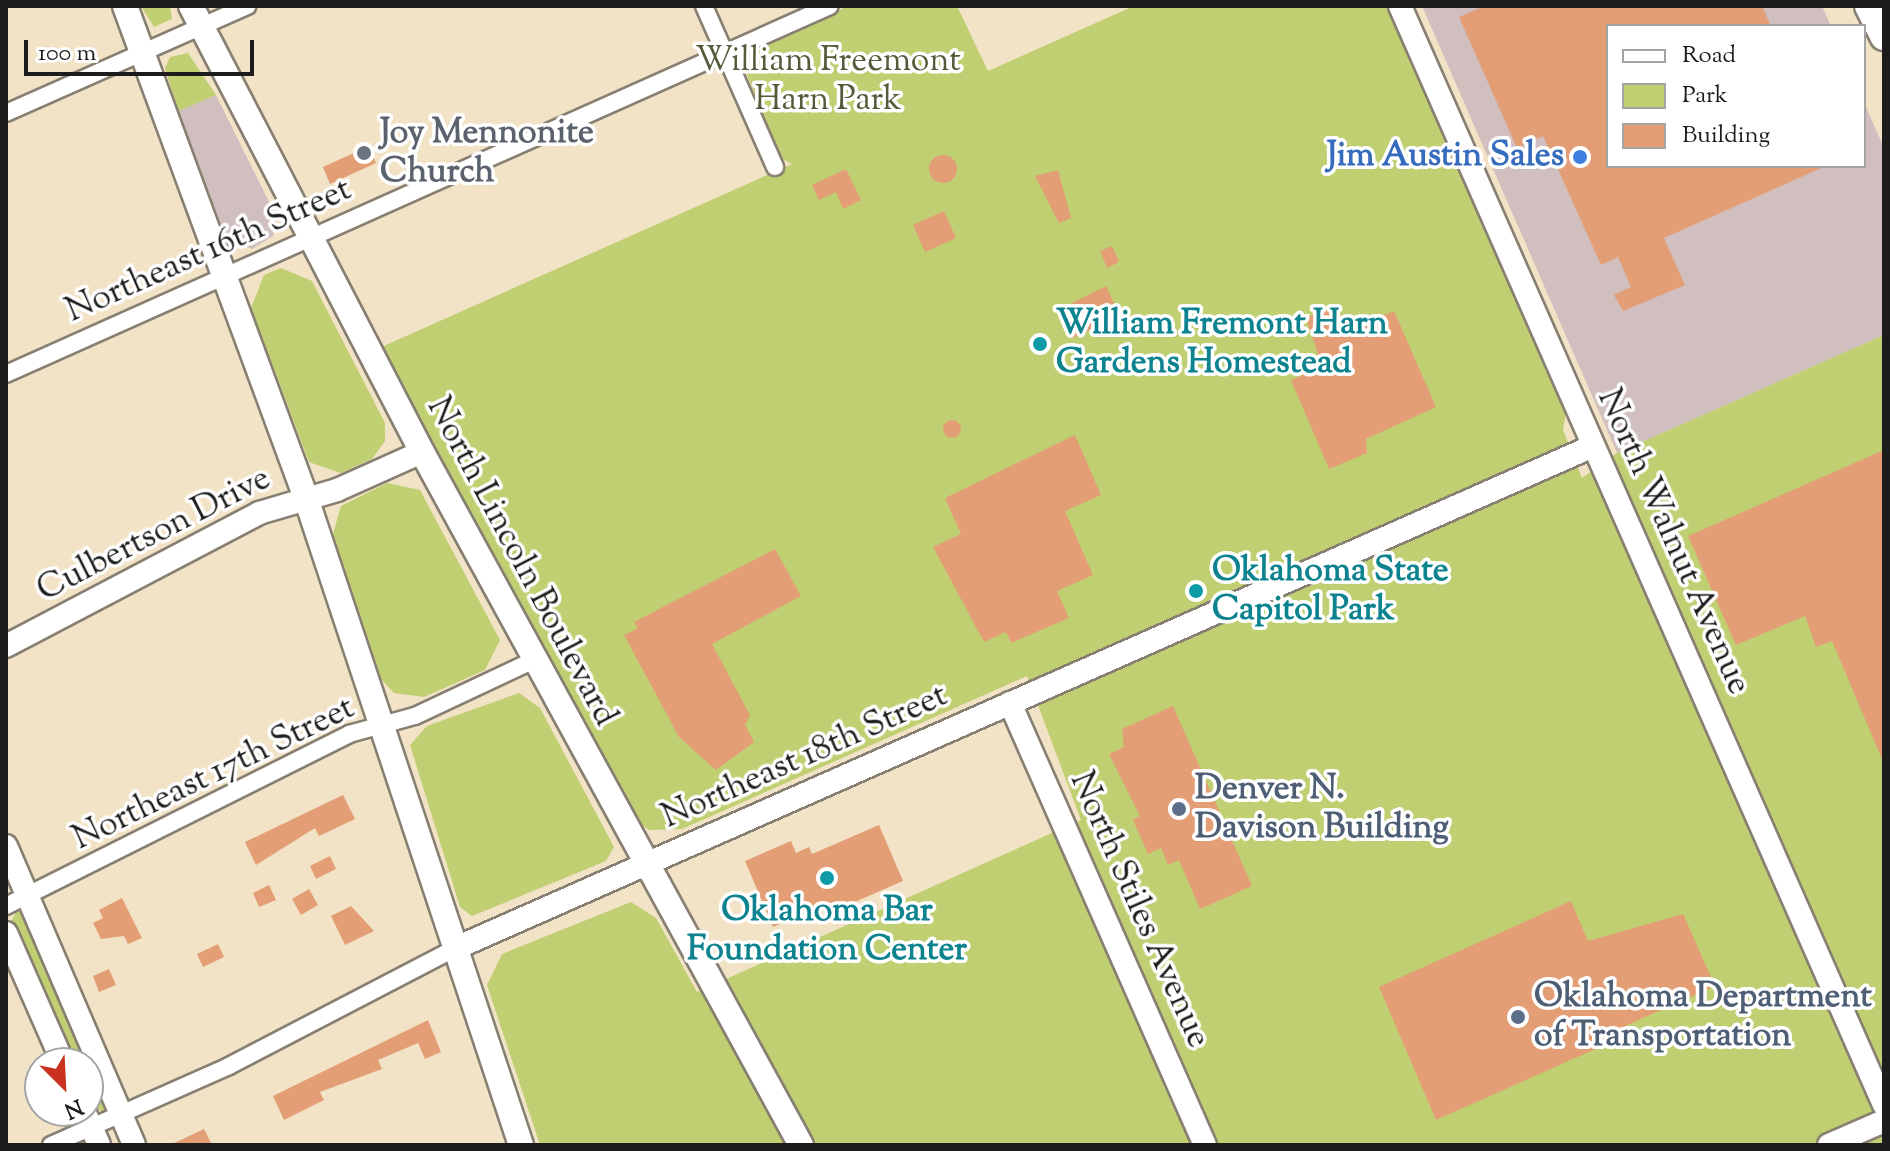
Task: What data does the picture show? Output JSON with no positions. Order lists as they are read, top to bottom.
{
  "streets": {
    "main road": ["North Lincoln Boulevard"],
    "street": [
      "Northeast 16th Street",
      "Culbertson Drive",
      "North Walnut Avenue",
      "Northeast 18th Street",
      "Northeast 17th Street",
      "North Stiles Avenue"
    ]
  },
  "crossings": [
    ["Northeast 16th Street", "North Lincoln Boulevard"],
    ["Culbertson Drive", "North Lincoln Boulevard"],
    ["North Walnut Avenue", "Northeast 18th Street"],
    ["North Lincoln Boulevard", "Northeast 18th Street"],
    ["North Lincoln Boulevard", "Northeast 17th Street"],
    ["Northeast 18th Street", "North Stiles Avenue"]
  ],
  "parks": ["William Freemont Harn Park"],
  "places": [
    "Joy Mennonite Church",
    "Jim Austin Sales",
    "William Fremont Harn Gardens Homestead",
    "Oklahoma State Capitol Park",
    "Denver N. Davison Building",
    "Oklahoma Bar Foundation Center",
    "Oklahoma Department of Transportation"
  ],
  "legend": ["Road", "Park", "Building"],
  "scale_bar": "100 m",
  "north": "bottom right"
}
